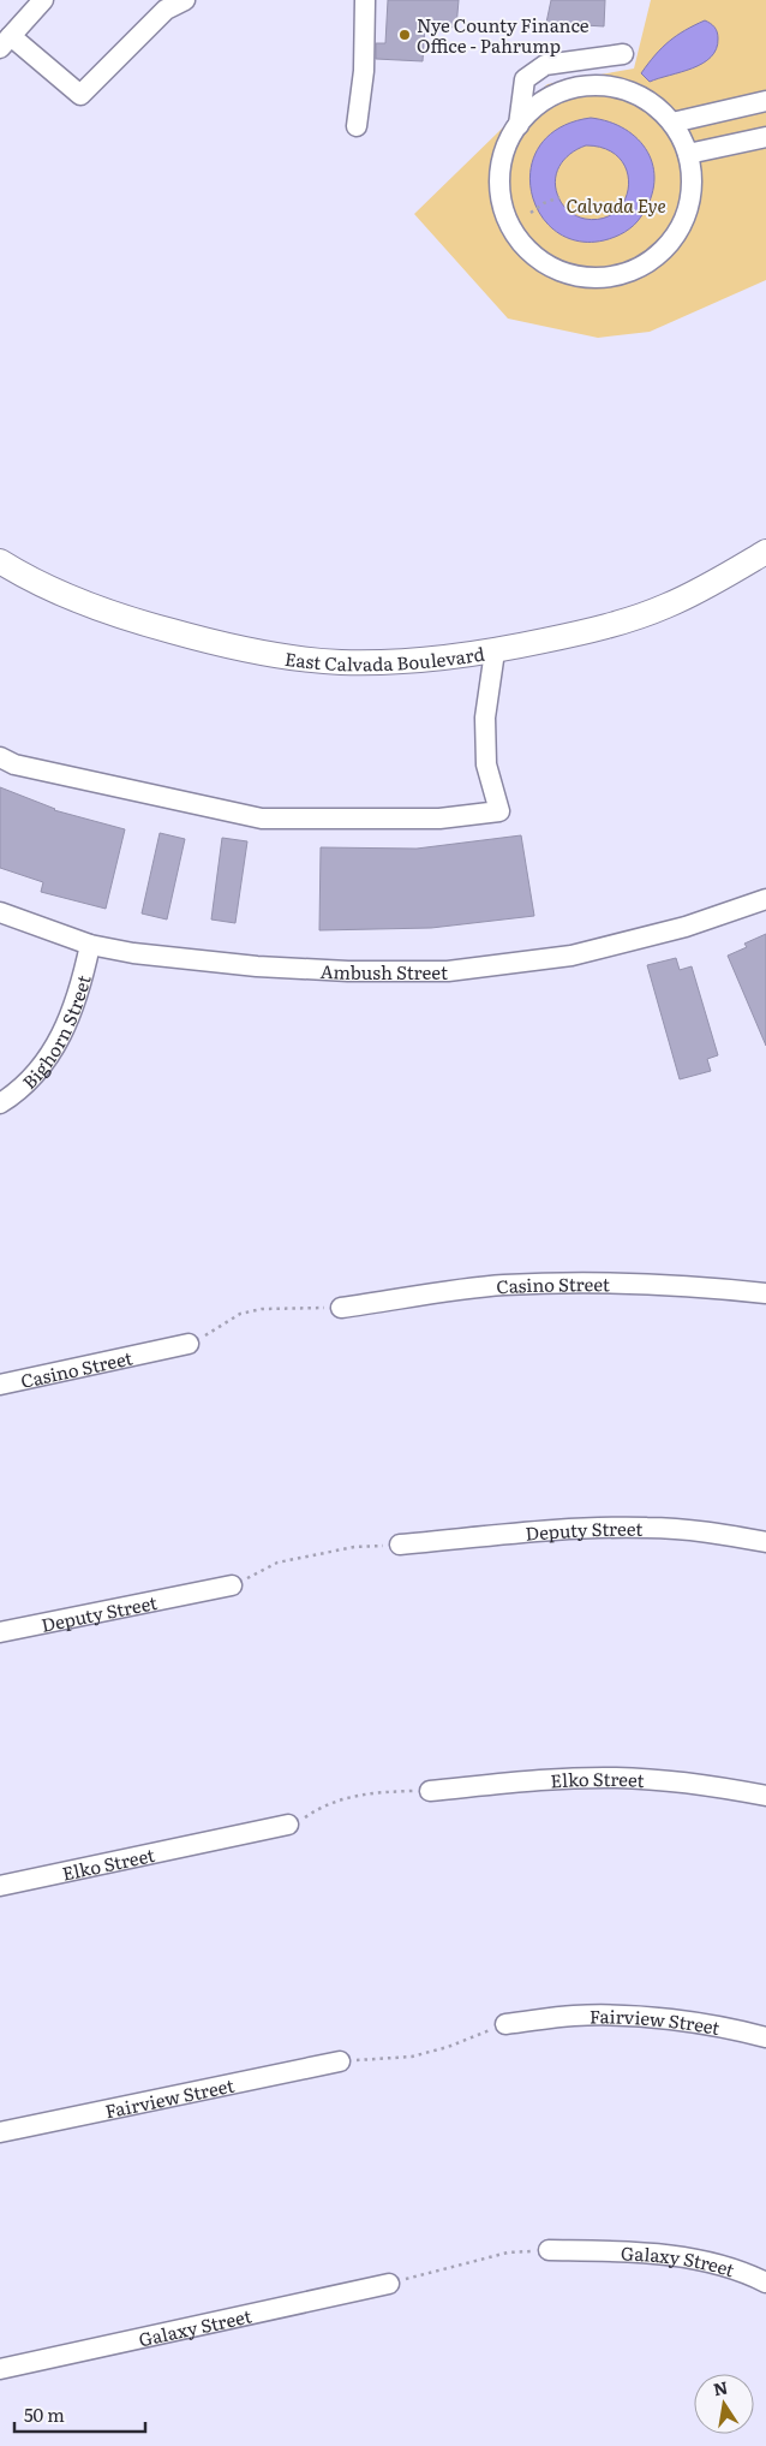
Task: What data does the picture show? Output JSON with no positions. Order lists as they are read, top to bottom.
{
  "streets": {
    "main road": ["East Calvada Boulevard"],
    "street": [
      "Ambush Street",
      "Bighorn Street",
      "Casino Street",
      "Deputy Street",
      "Elko Street",
      "Fairview Street",
      "Galaxy Street"
    ]
  },
  "crossings": [
    ["Ambush Street", "Bighorn Street"]
  ],
  "parks": ["Calvada Eye"],
  "places": ["Nye County Finance Office - Pahrump"],
  "scale_bar": "50 m",
  "north": "top"
}
